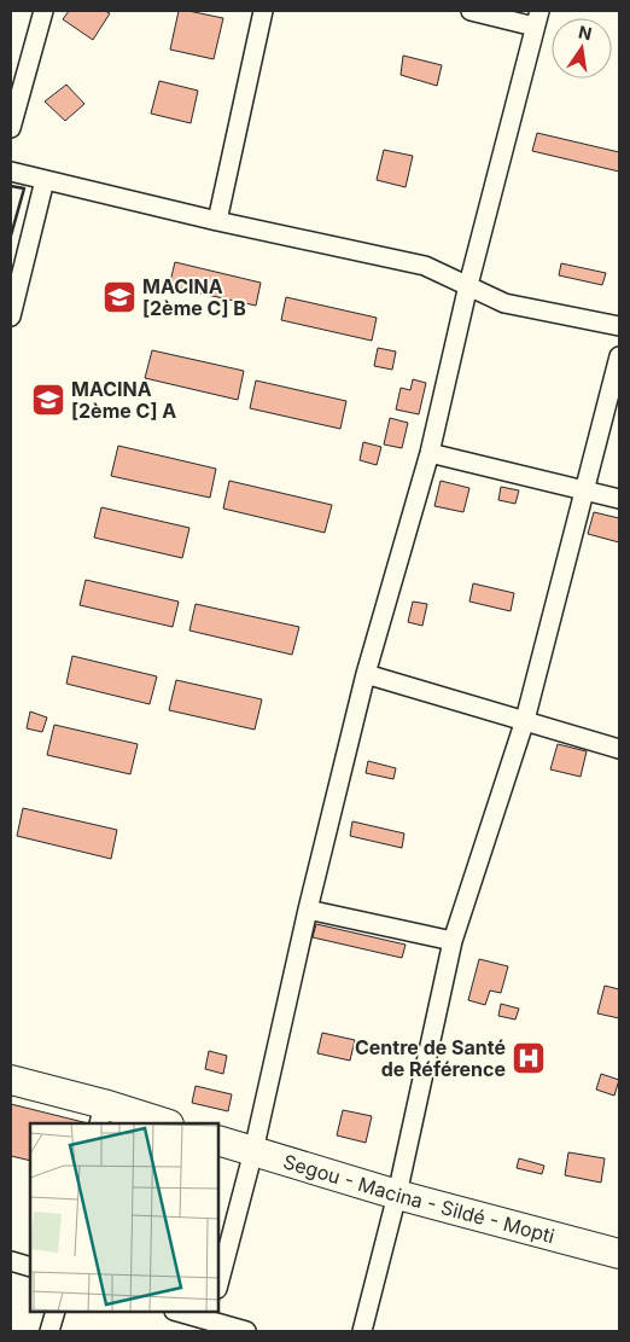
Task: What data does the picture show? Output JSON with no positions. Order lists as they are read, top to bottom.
{
  "streets": {
    "main road": ["Segou - Macina - Sildé - Mopti"]
  },
  "places": {
    "school or university": ["MACINA [2ème C] B", "MACINA [2ème C] A"],
    "hospital": ["Centre de Santé de Référence"]
  },
  "north": "top"
}
